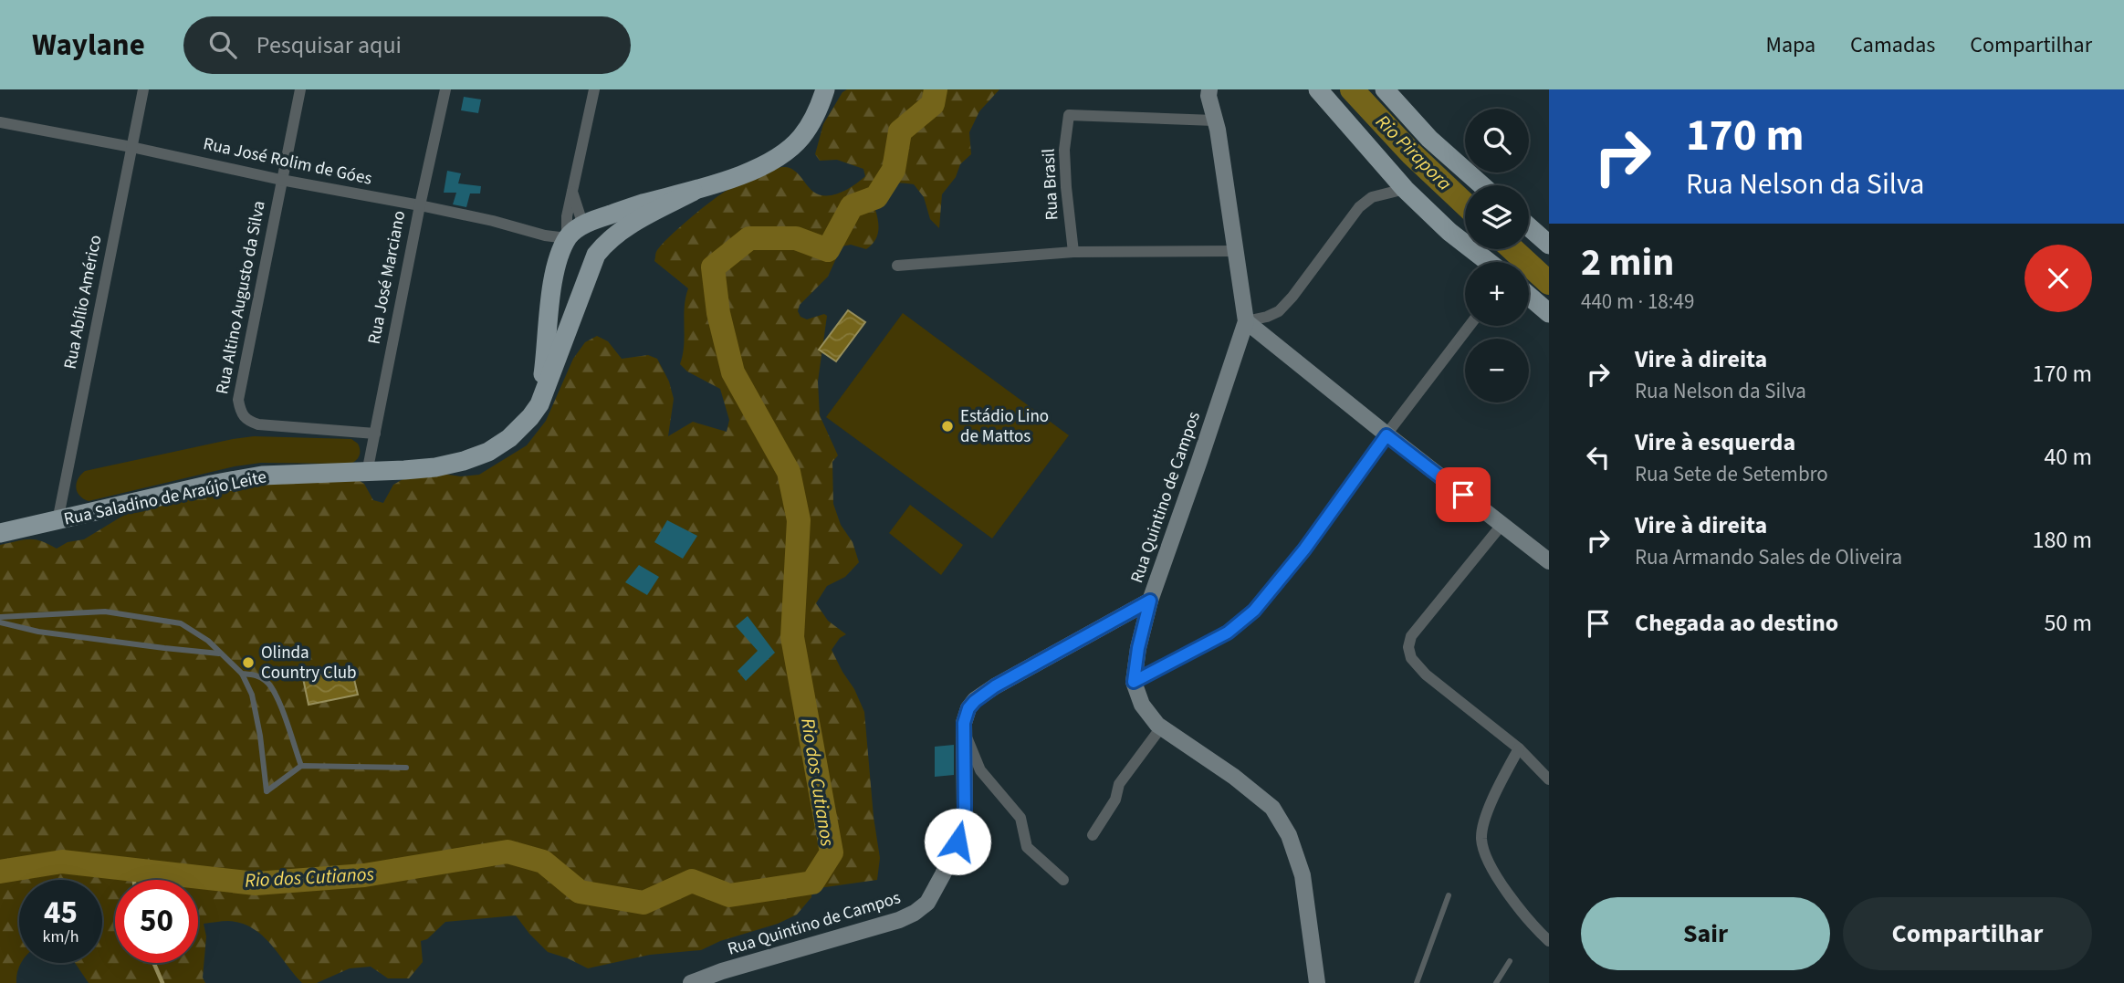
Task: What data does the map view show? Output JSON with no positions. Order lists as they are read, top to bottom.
{
  "streets": {
    "main road": ["Rua Quintino de Campos", "Rua Saladino de Araújo Leite"],
    "street": [
      "Rua José Rolim de Góes",
      "Rua Brasil",
      "Rua José Marciano",
      "Rua Altino Augusto da Silva",
      "Rua Abílio Américo"
    ]
  },
  "crossings": [
    ["Rua José Rolim de Góes", "Rua José Marciano"],
    ["Rua José Rolim de Góes", "Rua Altino Augusto da Silva"],
    ["Rua José Rolim de Góes", "Rua Abílio Américo"],
    ["Rua José Marciano", "Rua Altino Augusto da Silva"],
    ["Rua José Marciano", "Rua Saladino de Araújo Leite"],
    ["Rua Abílio Américo", "Rua Saladino de Araújo Leite"]
  ],
  "water": ["Rio Pirapora", "Rio dos Cutianos"],
  "places": ["Estádio Lino de Mattos", "Olinda Country Club"],
  "page": {
    "header": "Waylane",
    "search": "Pesquisar aqui",
    "nav": ["Mapa", "Camadas", "Compartilhar"],
    "turn": ["170 m", "Rua Nelson da Silva"],
    "map_buttons": ["+", "−"],
    "heading": ["2 min", "440 m · 18:49"],
    "list": [
      {
        "name": "Vire à direita",
        "note": "Rua Nelson da Silva",
        "value": "170 m"
      },
      {
        "name": "Vire à esquerda",
        "note": "Rua Sete de Setembro",
        "value": "40 m"
      },
      {
        "name": "Vire à direita",
        "note": "Rua Armando Sales de Oliveira",
        "value": "180 m"
      },
      {
        "name": "Chegada ao destino",
        "value": "50 m"
      }
    ],
    "speed": "45 km/h",
    "limit": "50",
    "buttons": ["Sair", "Compartilhar"]
  }
}
